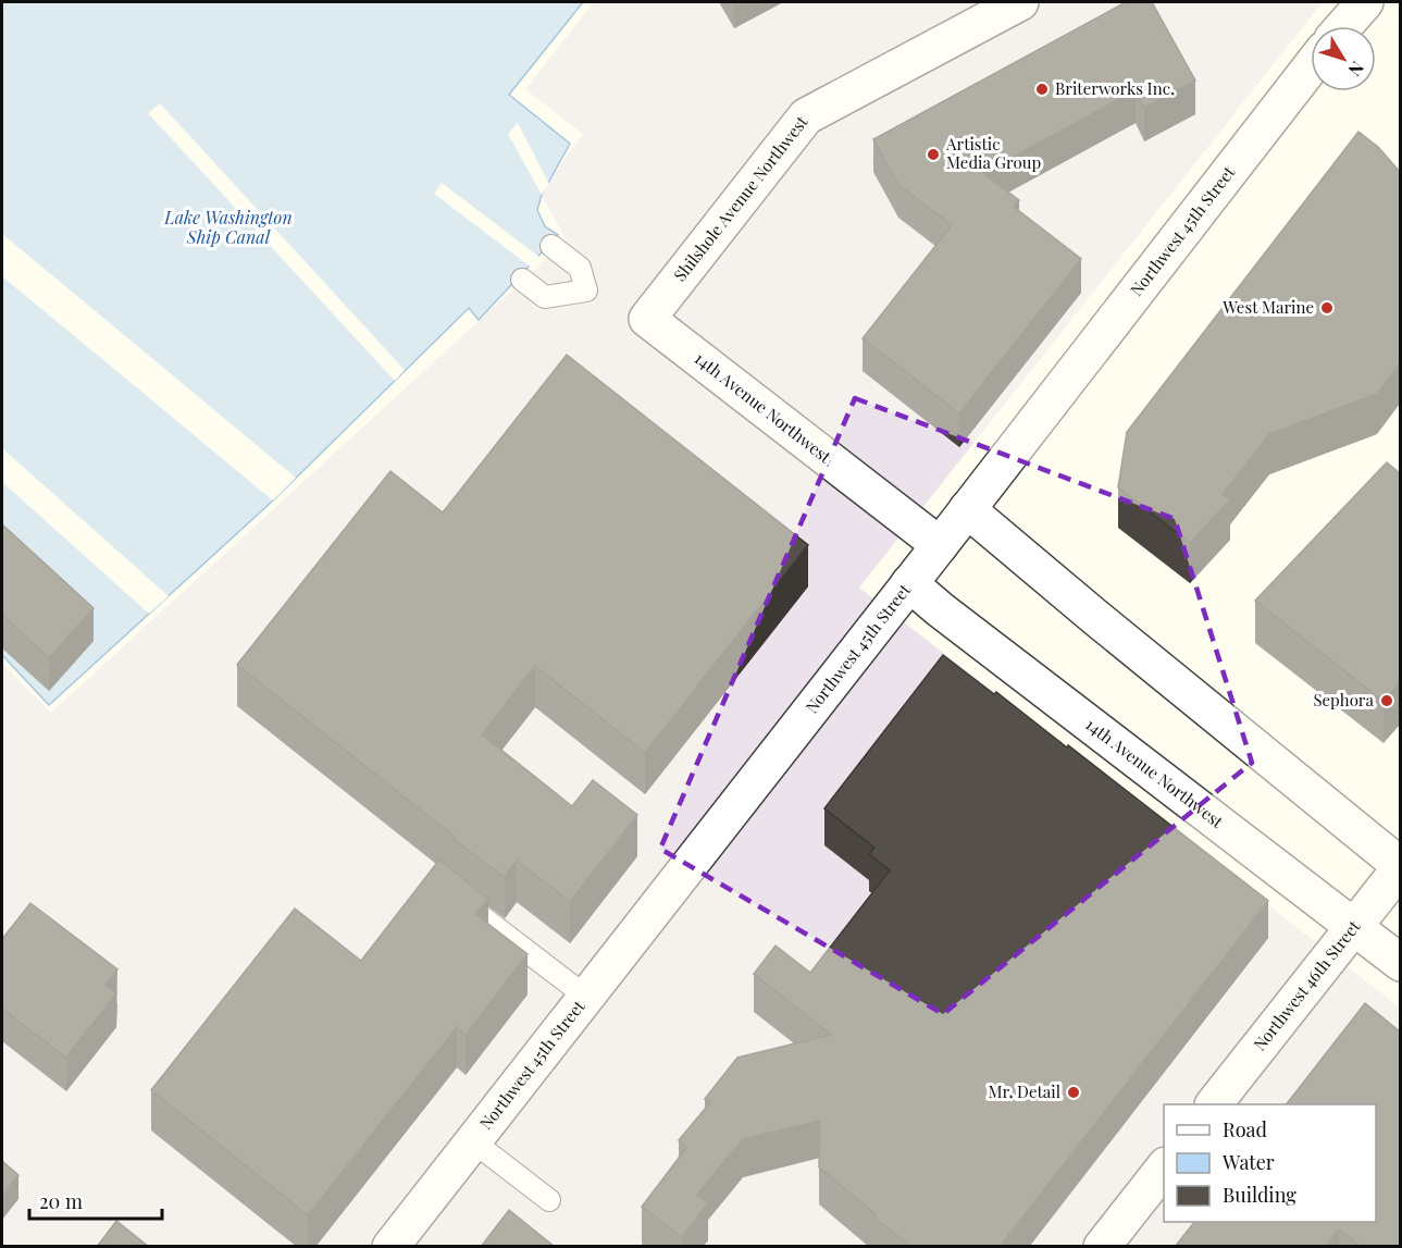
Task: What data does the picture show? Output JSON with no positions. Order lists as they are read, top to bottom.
{
  "streets": {
    "street": [
      "Shilshole Avenue Northwest",
      "Northwest 45th Street",
      "14th Avenue Northwest",
      "Northwest 46th Street"
    ]
  },
  "crossings": [
    ["Shilshole Avenue Northwest", "14th Avenue Northwest"],
    ["Northwest 45th Street", "14th Avenue Northwest"],
    ["14th Avenue Northwest", "Northwest 46th Street"]
  ],
  "water": ["Lake Washington Ship Canal"],
  "places": [
    "Briterworks Inc.",
    "Artistic Media Group",
    "West Marine",
    "Sephora",
    "Mr. Detail"
  ],
  "legend": ["Road", "Water", "Building"],
  "scale_bar": "20 m",
  "north": "bottom right"
}
